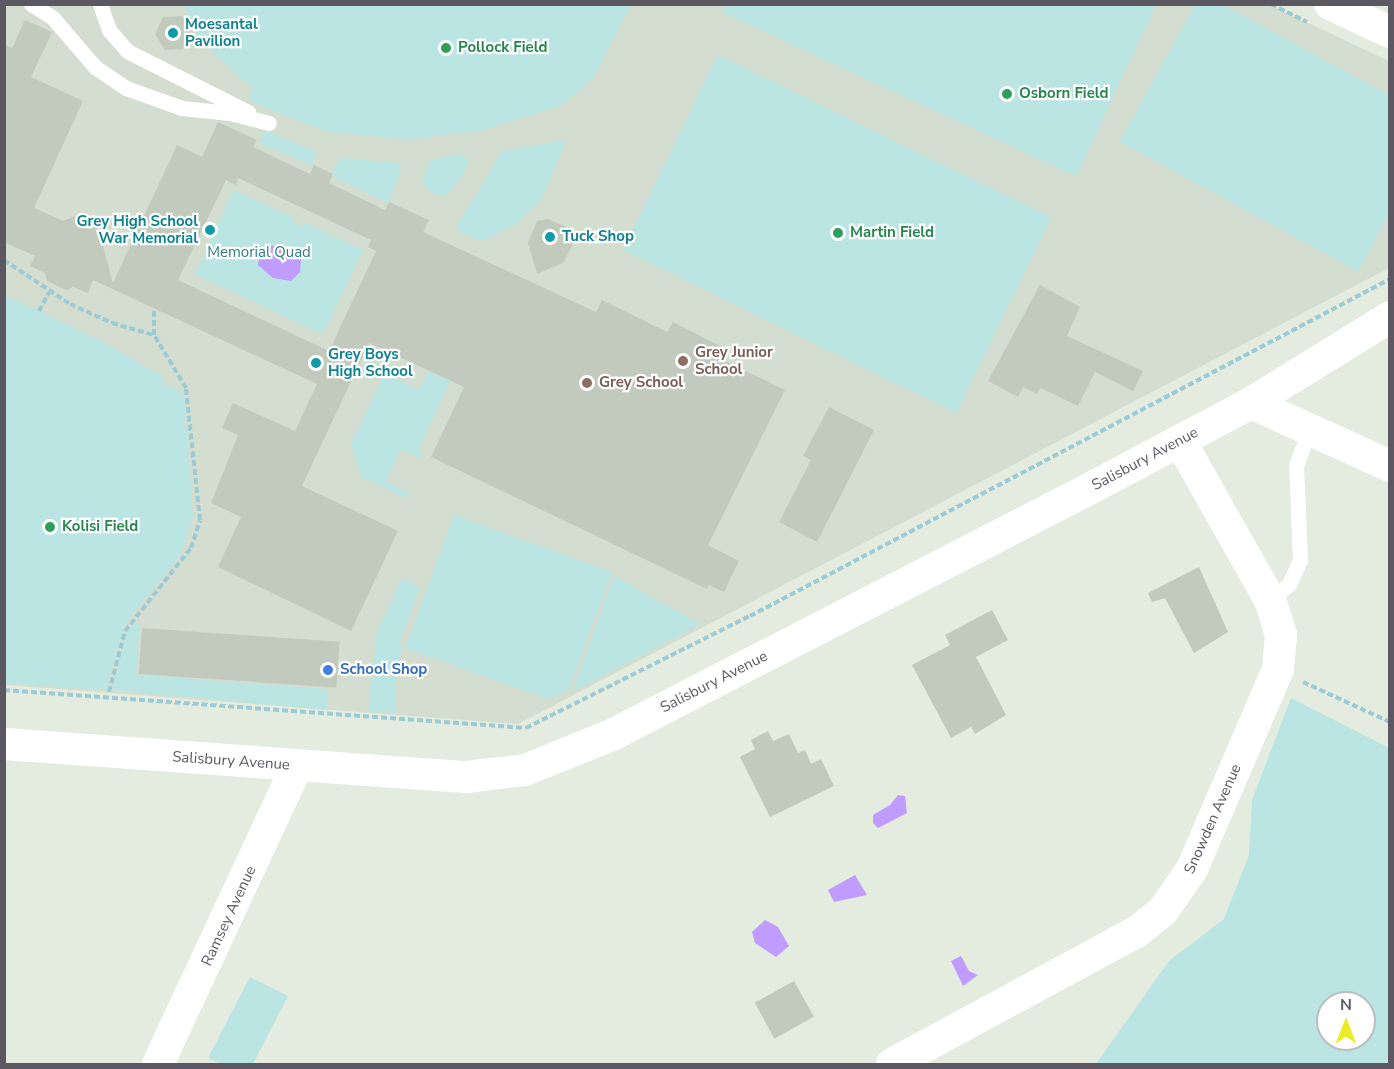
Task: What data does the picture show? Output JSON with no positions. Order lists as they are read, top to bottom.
{
  "streets": {
    "street": ["Salisbury Avenue", "Snowden Avenue", "Ramsey Avenue"]
  },
  "crossings": [
    ["Salisbury Avenue", "Snowden Avenue"],
    ["Salisbury Avenue", "Ramsey Avenue"]
  ],
  "parks": ["Memorial Quad"],
  "places": [
    "Moesantal Pavilion",
    "Pollock Field",
    "Osborn Field",
    "Grey High School War Memorial",
    "Martin Field",
    "Tuck Shop",
    "Grey Junior School",
    "Grey Boys High School",
    "Grey School",
    "Kolisi Field",
    "School Shop"
  ],
  "north": "top"
}
